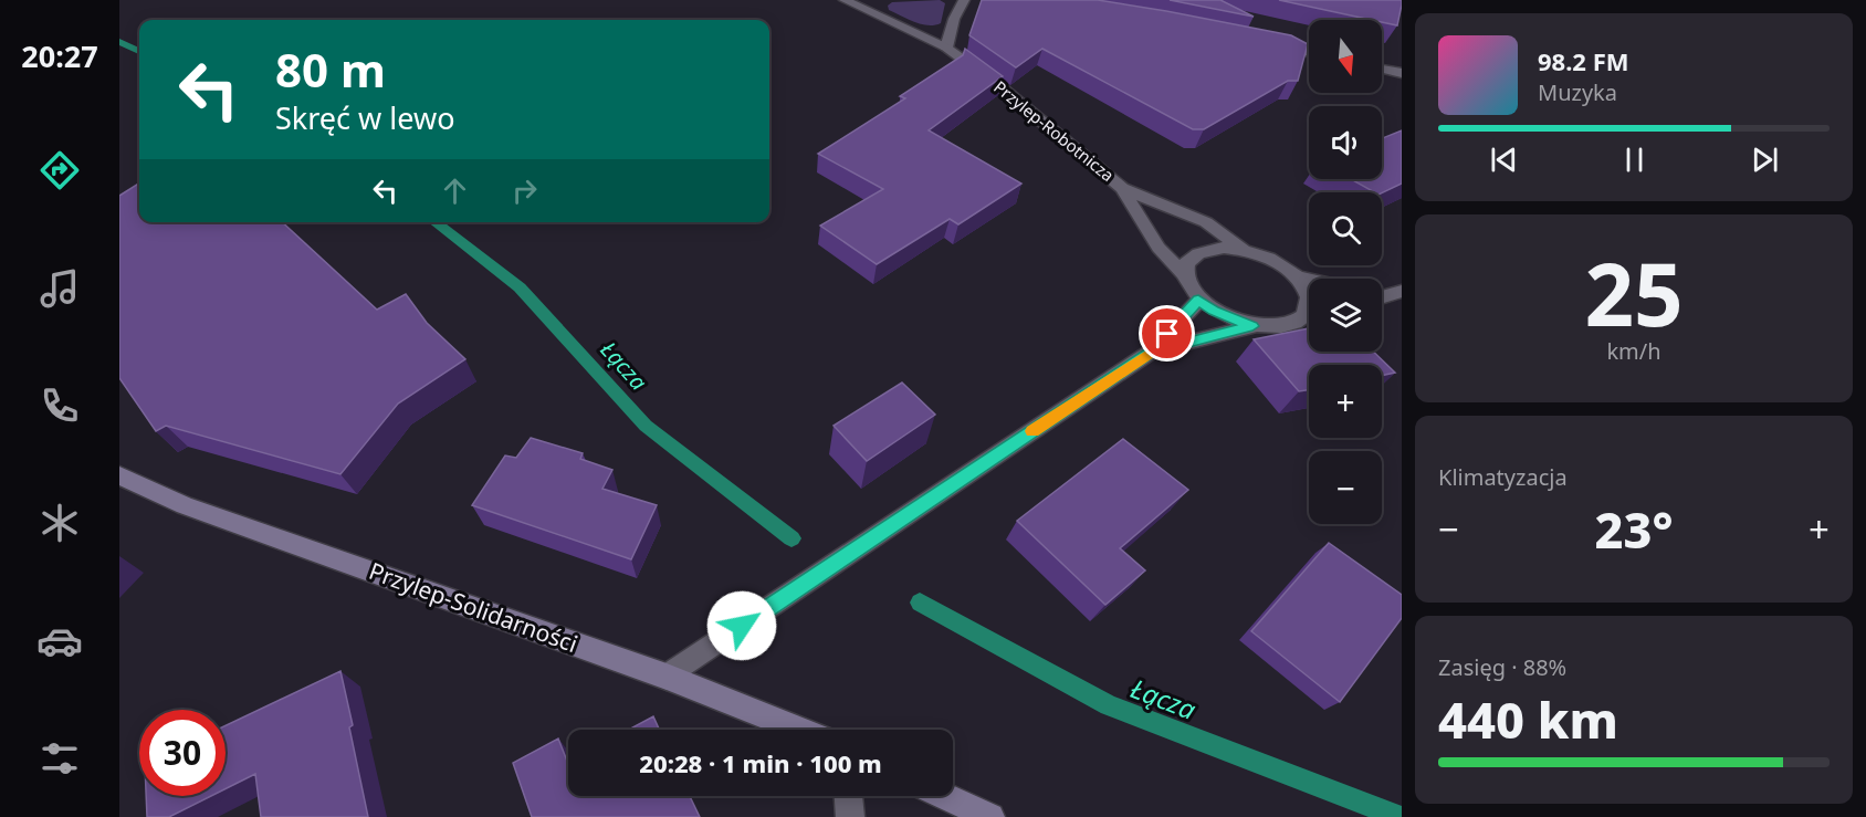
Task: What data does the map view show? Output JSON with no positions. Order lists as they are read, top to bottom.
{
  "streets": {
    "main road": ["Przylep-Solidarności"],
    "street": ["Przylep-Robotnicza"]
  },
  "water": ["Łącza"],
  "north": "bottom",
  "page": {
    "tabs": "20:27",
    "map_buttons": ["+", "−"],
    "turn": ["80 m", "Skręć w lewo"],
    "song": ["98.2 FM", "Muzyka"],
    "tile": [
      ["25", "km/h"],
      "Klimatyzacja",
      ["Zasięg · 88%", "440 km"]
    ],
    "heat": ["−", "23°", "+"],
    "limit": "30",
    "trip": "20:28 · 1 min · 100 m"
  }
}
